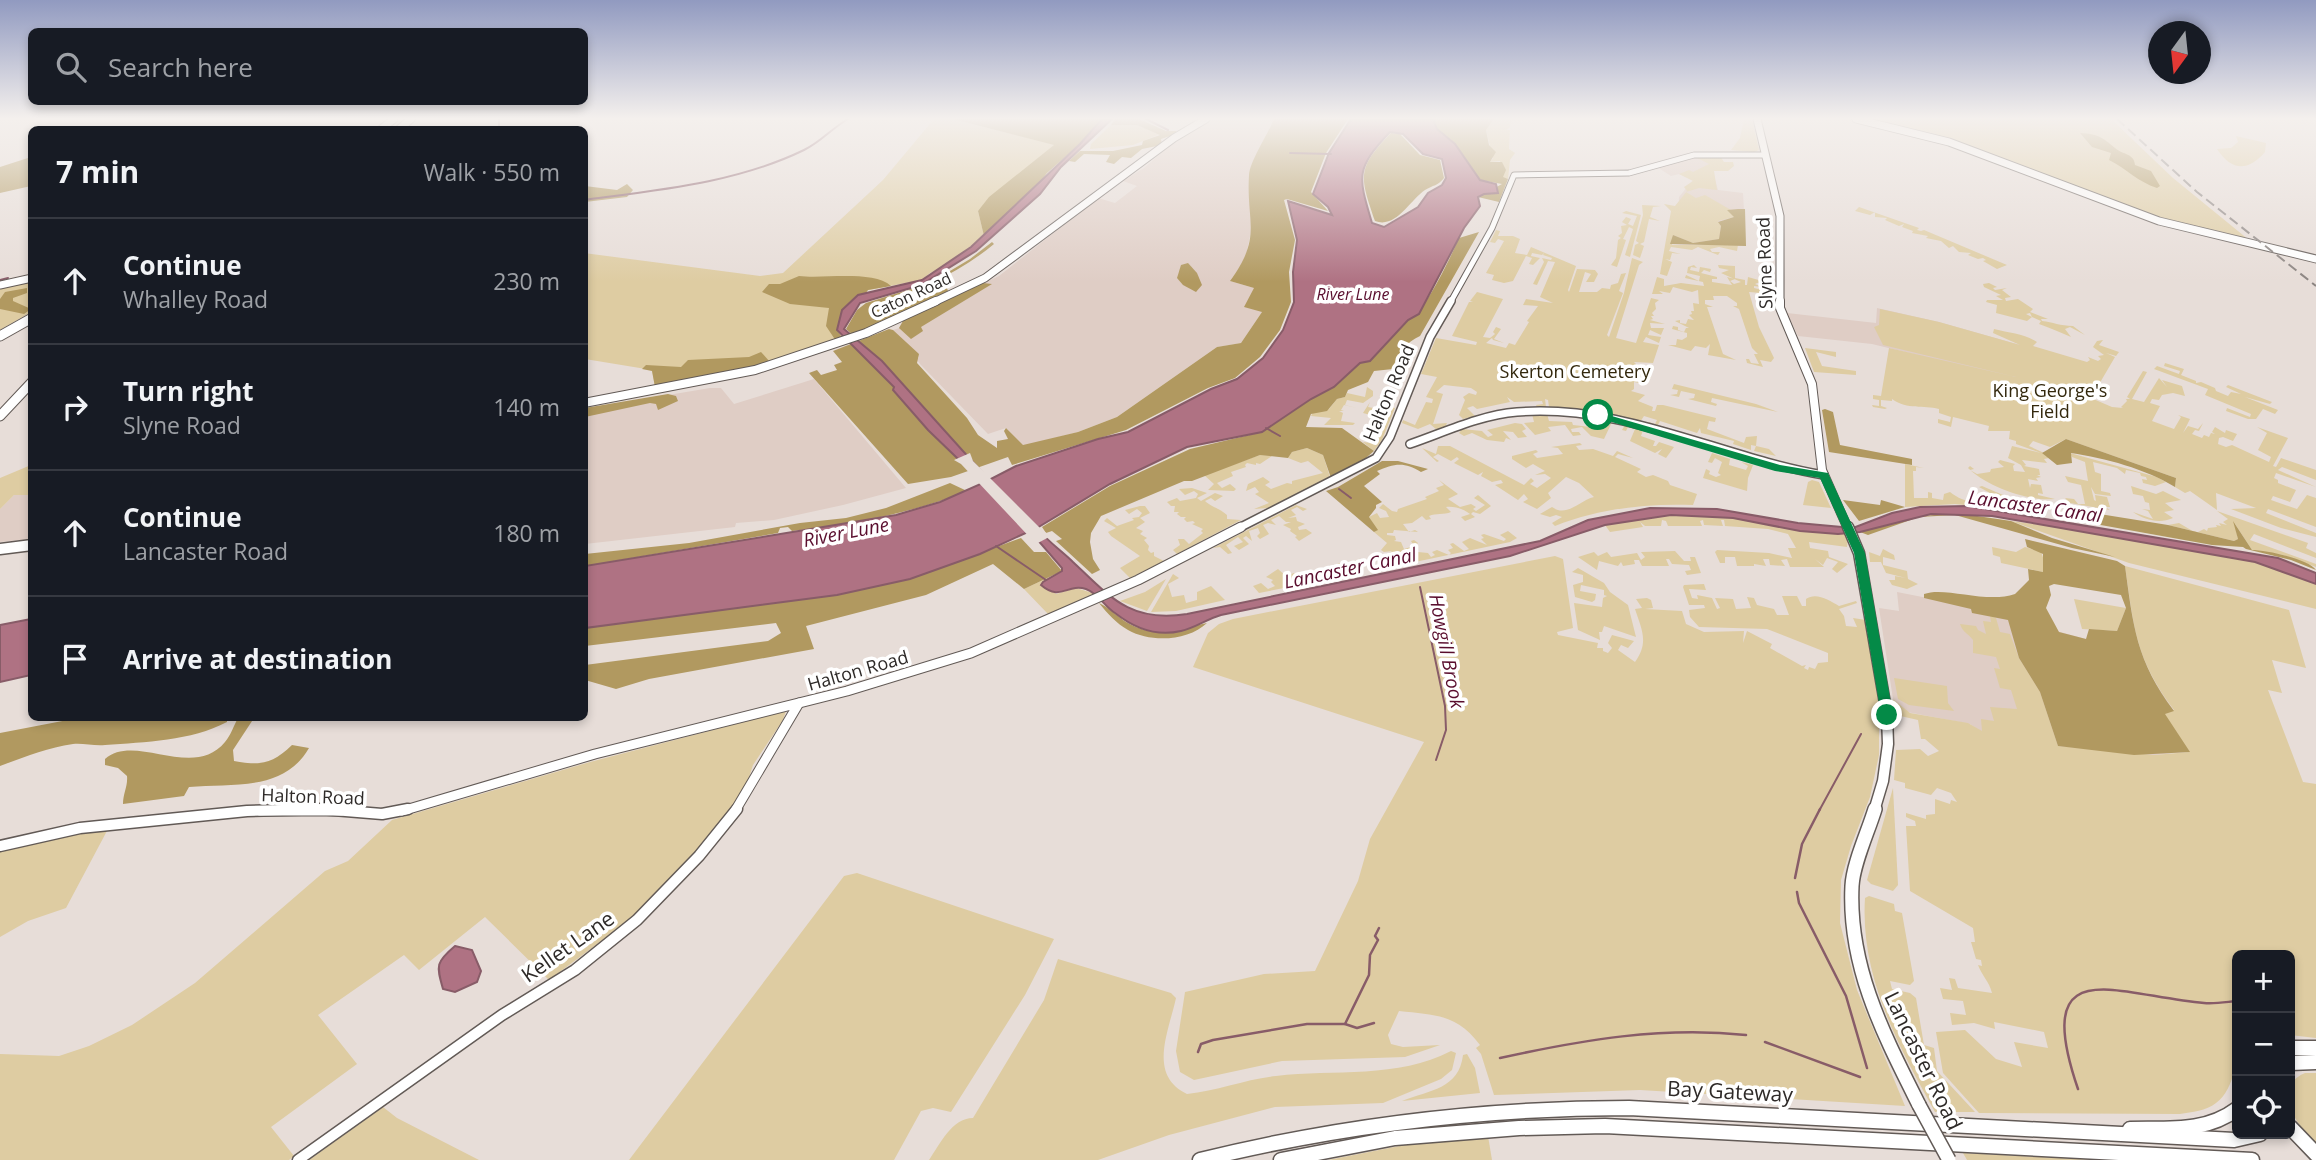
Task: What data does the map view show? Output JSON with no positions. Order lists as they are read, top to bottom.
{
  "streets": {
    "highway": ["Bay Gateway"],
    "main road": ["Slyne Road", "Caton Road", "Lancaster Road"],
    "street": ["Halton Road", "Kellet Lane"]
  },
  "crossings": [
    ["Slyne Road", "Lancaster Road"],
    ["Halton Road", "Kellet Lane"]
  ],
  "water": ["River Lune", "Lancaster Canal", "Howgill Brook"],
  "parks": ["Skerton Cemetery", "King George's Field"],
  "north": "bottom",
  "page": {
    "search": "Search here",
    "heading": ["7 min", "Walk · 550 m"],
    "list": [
      ["Continue", "Whalley Road", "230 m"],
      ["Turn right", "Slyne Road", "140 m"],
      ["Continue", "Lancaster Road", "180 m"],
      "Arrive at destination"
    ],
    "map_buttons": ["+", "−"]
  }
}
